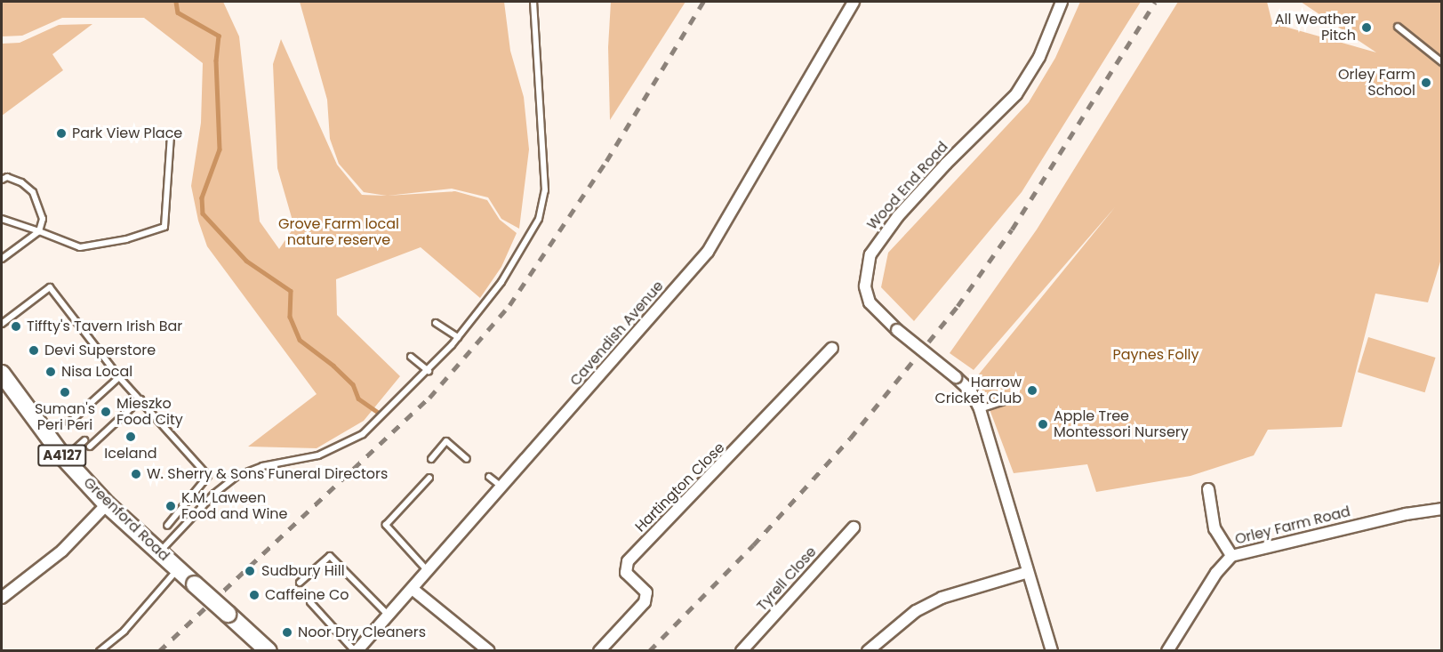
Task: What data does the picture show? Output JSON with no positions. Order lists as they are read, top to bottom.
{
  "streets": {
    "main road": ["A4127", "Greenford Road"],
    "street": [
      "Wood End Road",
      "Cavendish Avenue",
      "Hartington Close",
      "Orley Farm Road",
      "Tyrell Close"
    ]
  },
  "parks": ["Grove Farm local nature reserve", "Paynes Folly"],
  "places": [
    "All Weather Pitch",
    "Orley Farm School",
    "Park View Place",
    "Tiffty's Tavern Irish Bar",
    "Devi Superstore",
    "Nisa Local",
    "Harrow Cricket Club",
    "Suman's Peri Peri",
    "Mieszko Food City",
    "Apple Tree Montessori Nursery",
    "Iceland",
    "W. Sherry & Sons Funeral Directors",
    "K.M. Laween Food and Wine",
    "Sudbury Hill",
    "Caffeine Co",
    "Noor Dry Cleaners"
  ]
}
